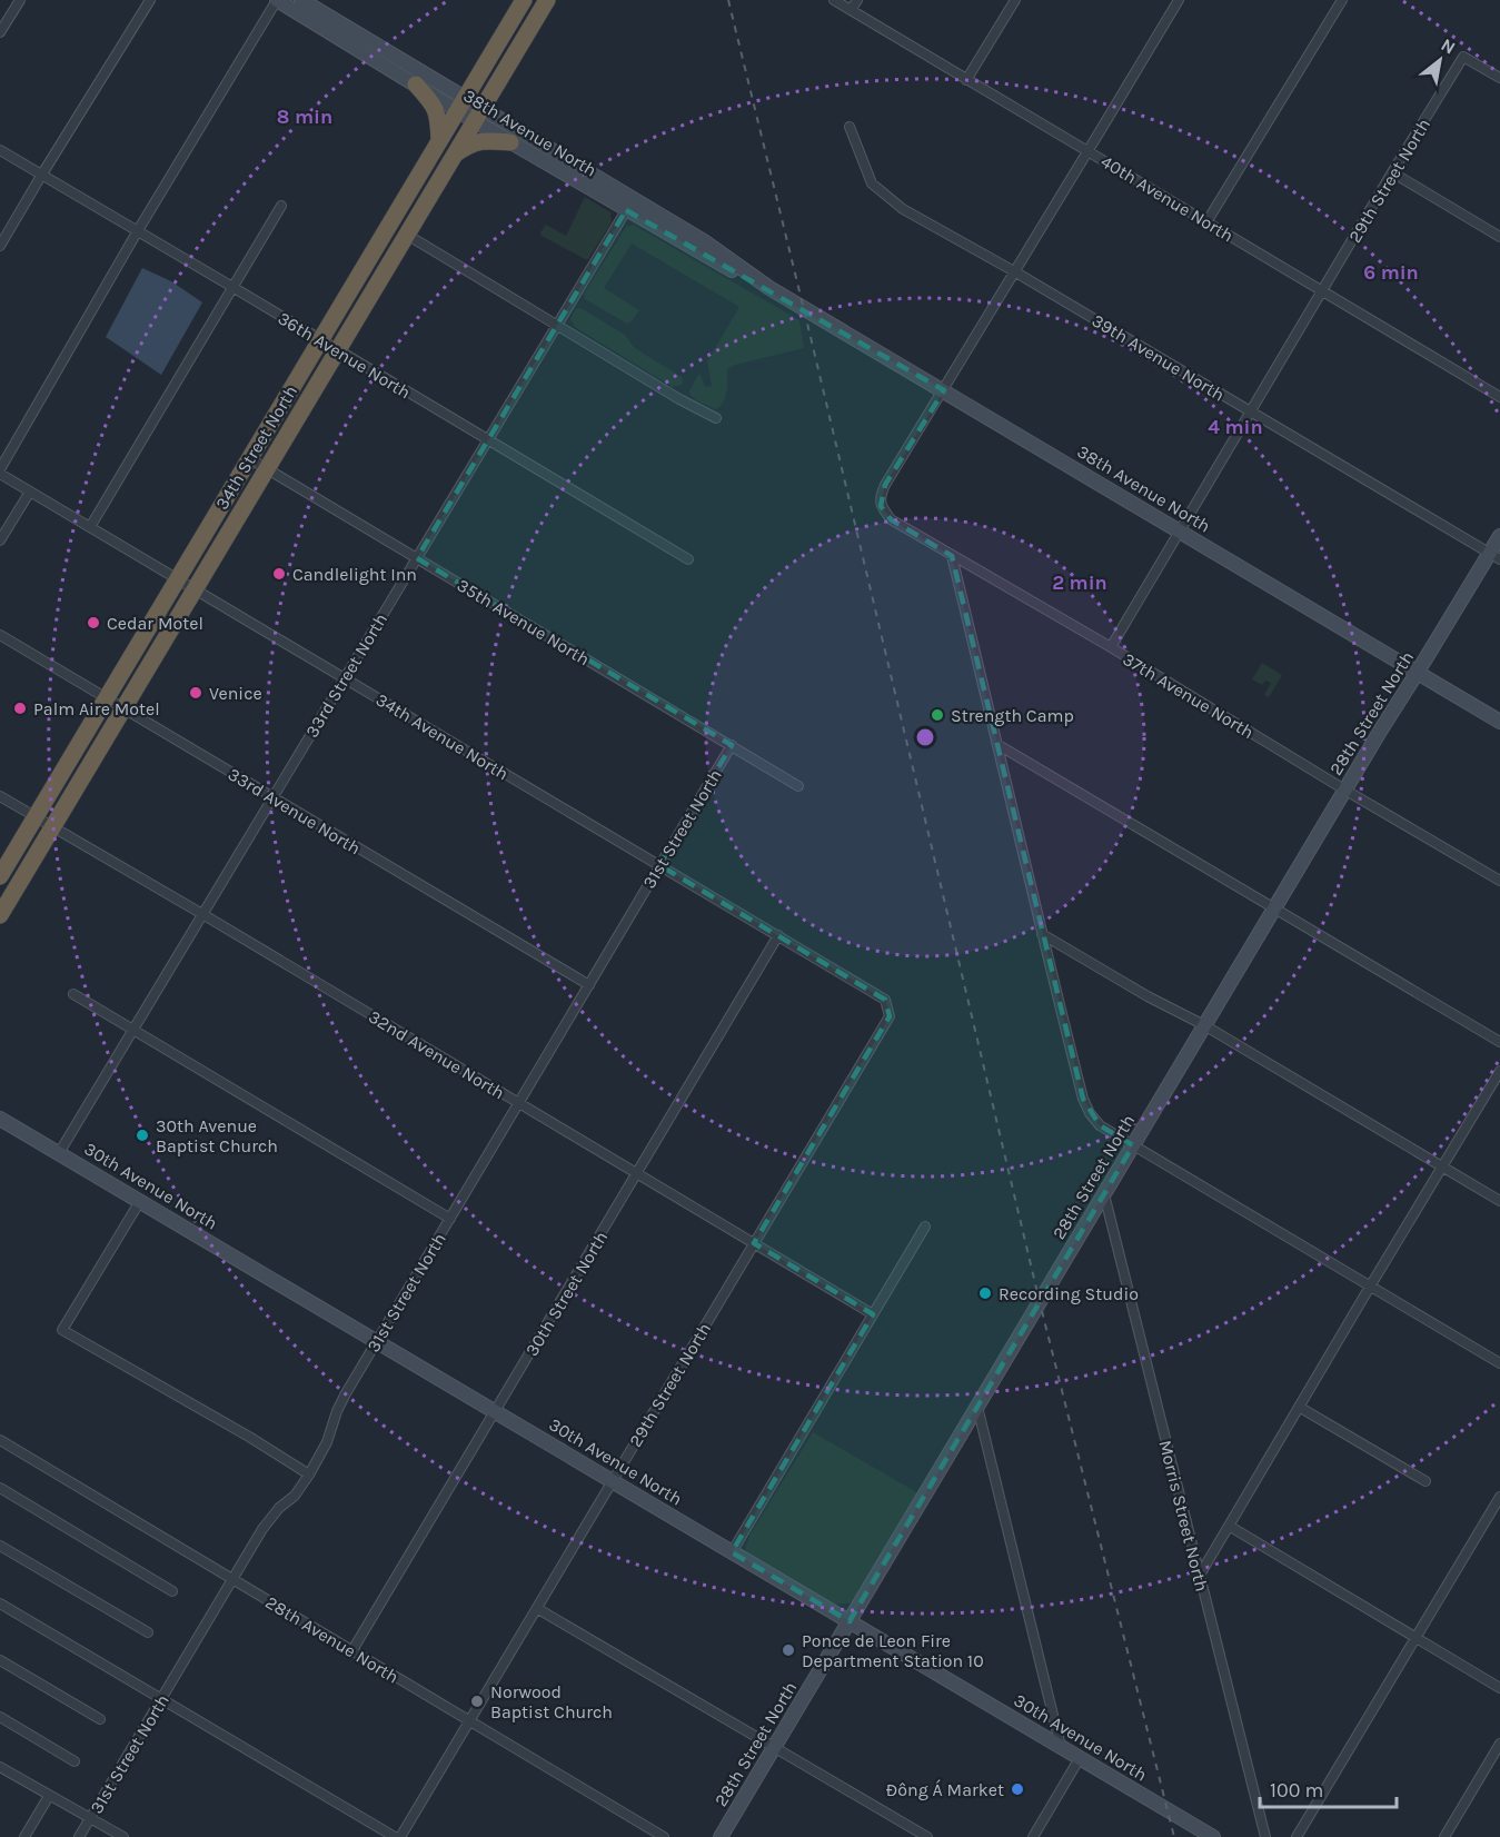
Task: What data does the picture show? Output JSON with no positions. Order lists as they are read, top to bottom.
{
  "streets": {
    "highway": ["34th Street North"],
    "street": [
      "38th Avenue North",
      "29th Street North",
      "40th Avenue North",
      "36th Avenue North",
      "39th Avenue North",
      "35th Avenue North",
      "33rd Street North",
      "37th Avenue North",
      "28th Street North",
      "34th Avenue North",
      "33rd Avenue North",
      "31st Street North",
      "32nd Avenue North",
      "30th Avenue North",
      "30th Street North",
      "Morris Street North",
      "28th Avenue North"
    ]
  },
  "crossings": [
    ["38th Avenue North", "29th Street North"],
    ["38th Avenue North", "34th Street North"],
    ["38th Avenue North", "33rd Street North"],
    ["38th Avenue North", "37th Avenue North"],
    ["38th Avenue North", "28th Street North"],
    ["29th Street North", "40th Avenue North"],
    ["29th Street North", "39th Avenue North"],
    ["29th Street North", "37th Avenue North"],
    ["29th Street North", "34th Avenue North"],
    ["29th Street North", "32nd Avenue North"],
    ["29th Street North", "30th Avenue North"],
    ["29th Street North", "28th Avenue North"],
    ["36th Avenue North", "34th Street North"],
    ["36th Avenue North", "33rd Street North"],
    ["39th Avenue North", "28th Street North"],
    ["34th Street North", "35th Avenue North"],
    ["34th Street North", "34th Avenue North"],
    ["34th Street North", "33rd Avenue North"],
    ["34th Street North", "32nd Avenue North"],
    ["35th Avenue North", "33rd Street North"],
    ["35th Avenue North", "31st Street North"],
    ["33rd Street North", "34th Avenue North"],
    ["33rd Street North", "33rd Avenue North"],
    ["33rd Street North", "32nd Avenue North"],
    ["33rd Street North", "30th Avenue North"],
    ["37th Avenue North", "28th Street North"],
    ["28th Street North", "30th Avenue North"],
    ["28th Street North", "Morris Street North"],
    ["34th Avenue North", "31st Street North"],
    ["34th Avenue North", "30th Street North"],
    ["33rd Avenue North", "31st Street North"],
    ["31st Street North", "32nd Avenue North"],
    ["31st Street North", "30th Avenue North"],
    ["31st Street North", "28th Avenue North"],
    ["32nd Avenue North", "30th Street North"],
    ["30th Avenue North", "30th Street North"],
    ["30th Street North", "28th Avenue North"]
  ],
  "places": [
    "Candlelight Inn",
    "Cedar Motel",
    "Venice",
    "Palm Aire Motel",
    "Strength Camp",
    "30th Avenue Baptist Church",
    "Recording Studio",
    "Ponce de Leon Fire Department Station 10",
    "Norwood Baptist Church",
    "Đông Á Market"
  ],
  "scale_bar": "100 m",
  "north": "top right",
  "rings": [
    "8 min",
    "6 min",
    "4 min",
    "2 min"
  ]
}
